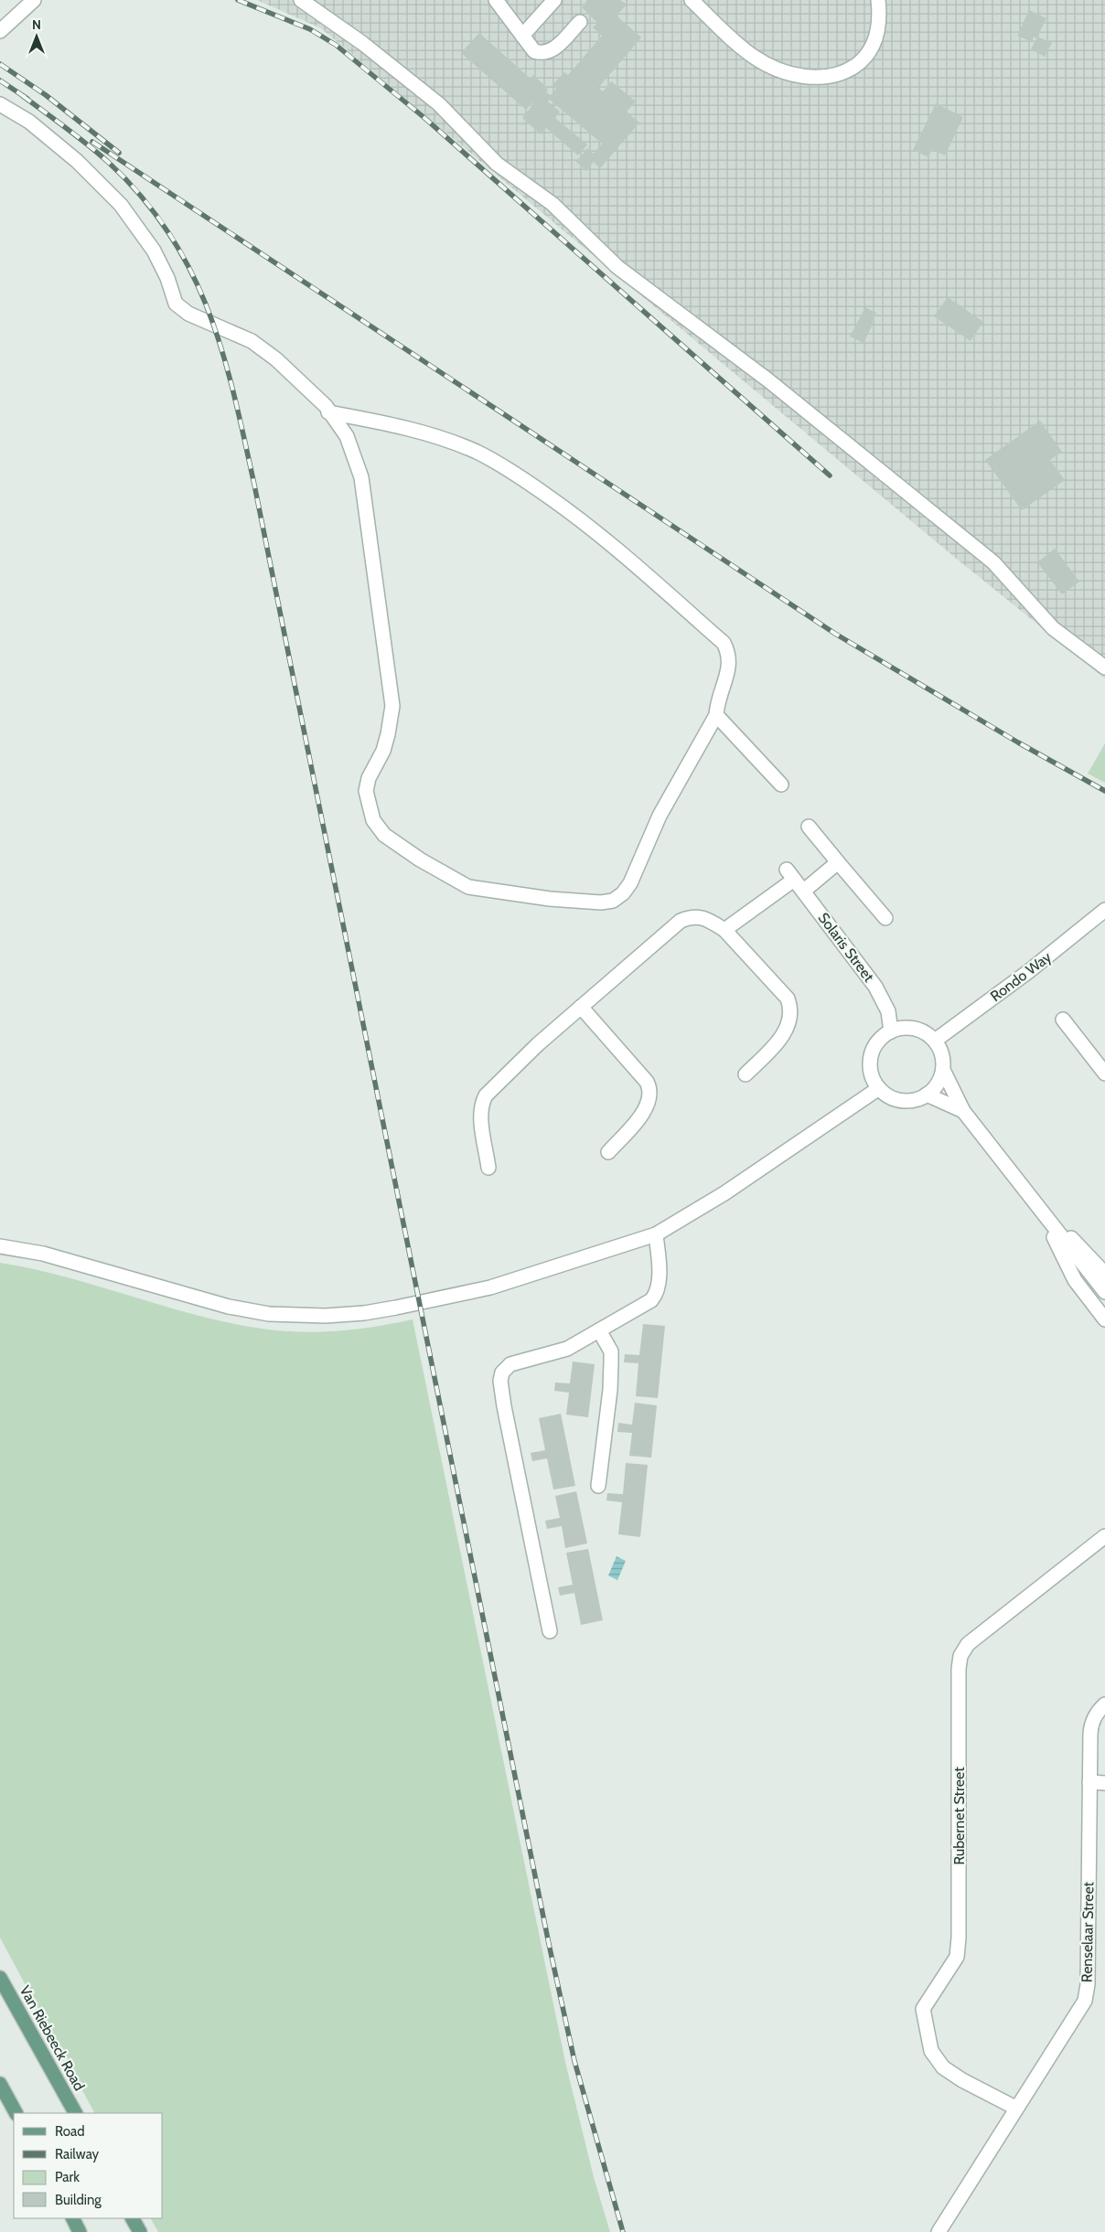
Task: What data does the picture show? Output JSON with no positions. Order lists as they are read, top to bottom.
{
  "streets": {
    "main road": ["Van Riebeeck Road"],
    "street": [
      "Solaris Street",
      "Rondo Way",
      "Rubernet Street",
      "Renselaar Street"
    ]
  },
  "crossings": [
    ["Solaris Street", "Rondo Way"],
    ["Rubernet Street", "Renselaar Street"]
  ],
  "legend": [
    "Road",
    "Railway",
    "Park",
    "Building"
  ],
  "north": "top"
}
